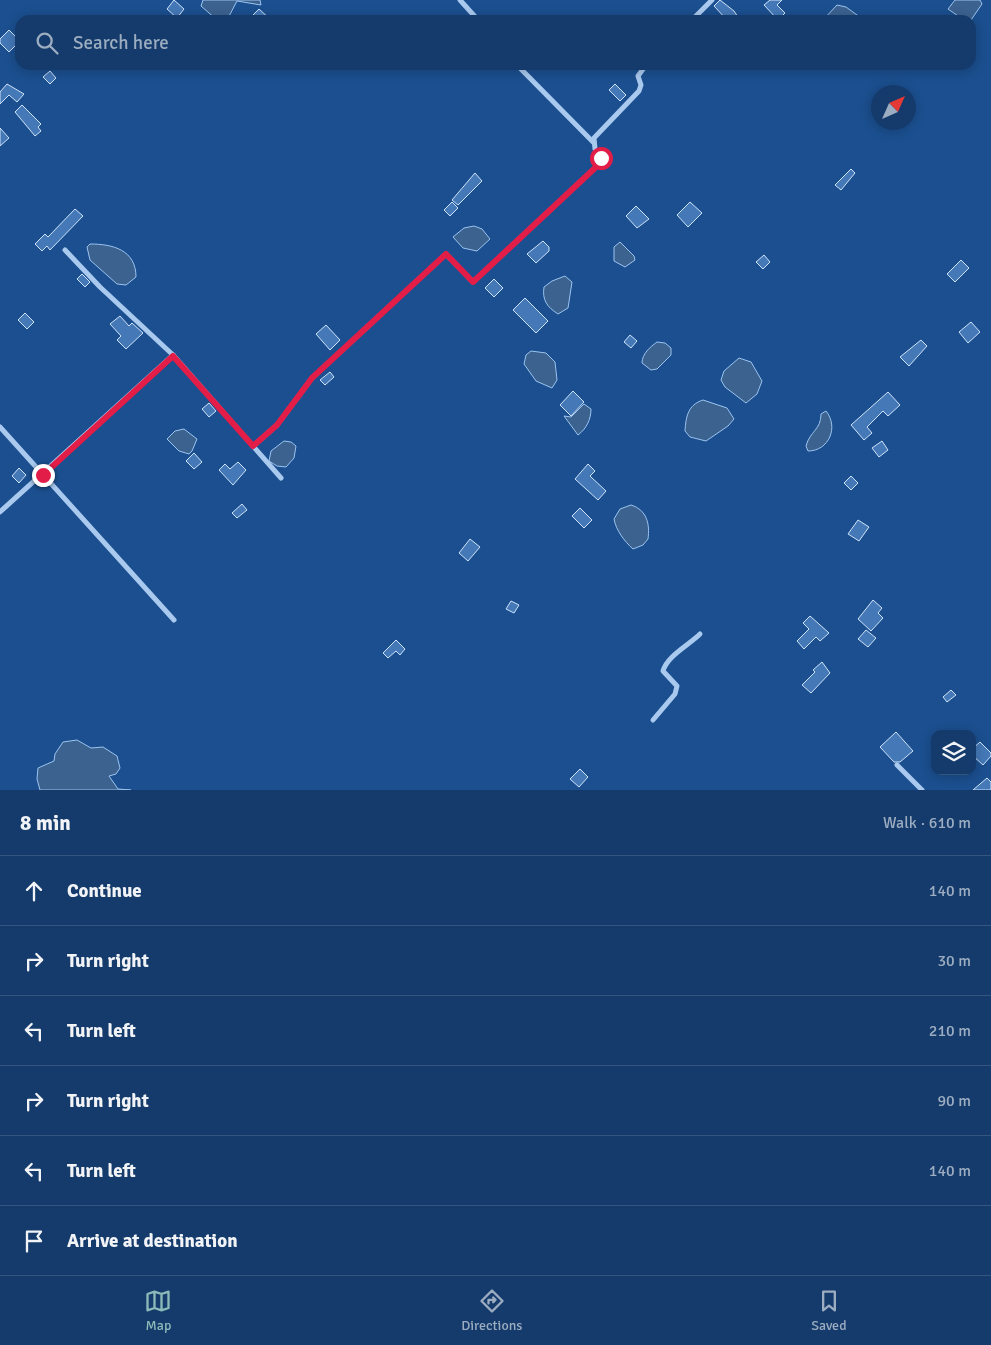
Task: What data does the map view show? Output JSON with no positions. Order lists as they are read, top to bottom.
{
  "north": "top right",
  "page": {
    "search": "Search here",
    "heading": ["8 min", "Walk · 610 m"],
    "list": [
      ["Continue", "140 m"],
      ["Turn right", "30 m"],
      ["Turn left", "210 m"],
      ["Turn right", "90 m"],
      ["Turn left", "140 m"],
      "Arrive at destination"
    ],
    "nav": ["Map", "Directions", "Saved"]
  }
}
